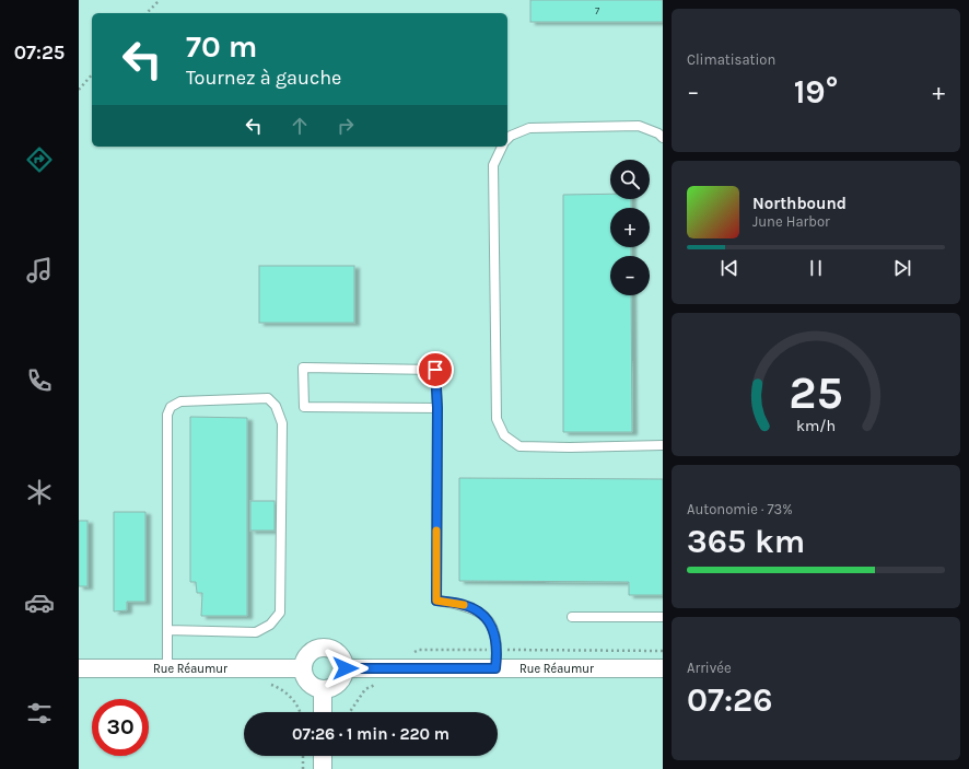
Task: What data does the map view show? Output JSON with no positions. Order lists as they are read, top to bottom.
{
  "streets": {
    "street": ["Rue Réaumur"]
  },
  "house_numbers": ["7"],
  "page": {
    "tabs": "07:25",
    "tile": [
      "Climatisation",
      ["Autonomie · 73%", "365 km"],
      ["Arrivée", "07:26"]
    ],
    "turn": ["70 m", "Tournez à gauche"],
    "heat": ["−", "19°", "+"],
    "map_buttons": ["+", "−"],
    "song": ["Northbound", "June Harbor"],
    "limit": "30",
    "trip": "07:26 · 1 min · 220 m",
    "gauge": ["25", "km/h"]
  }
}
